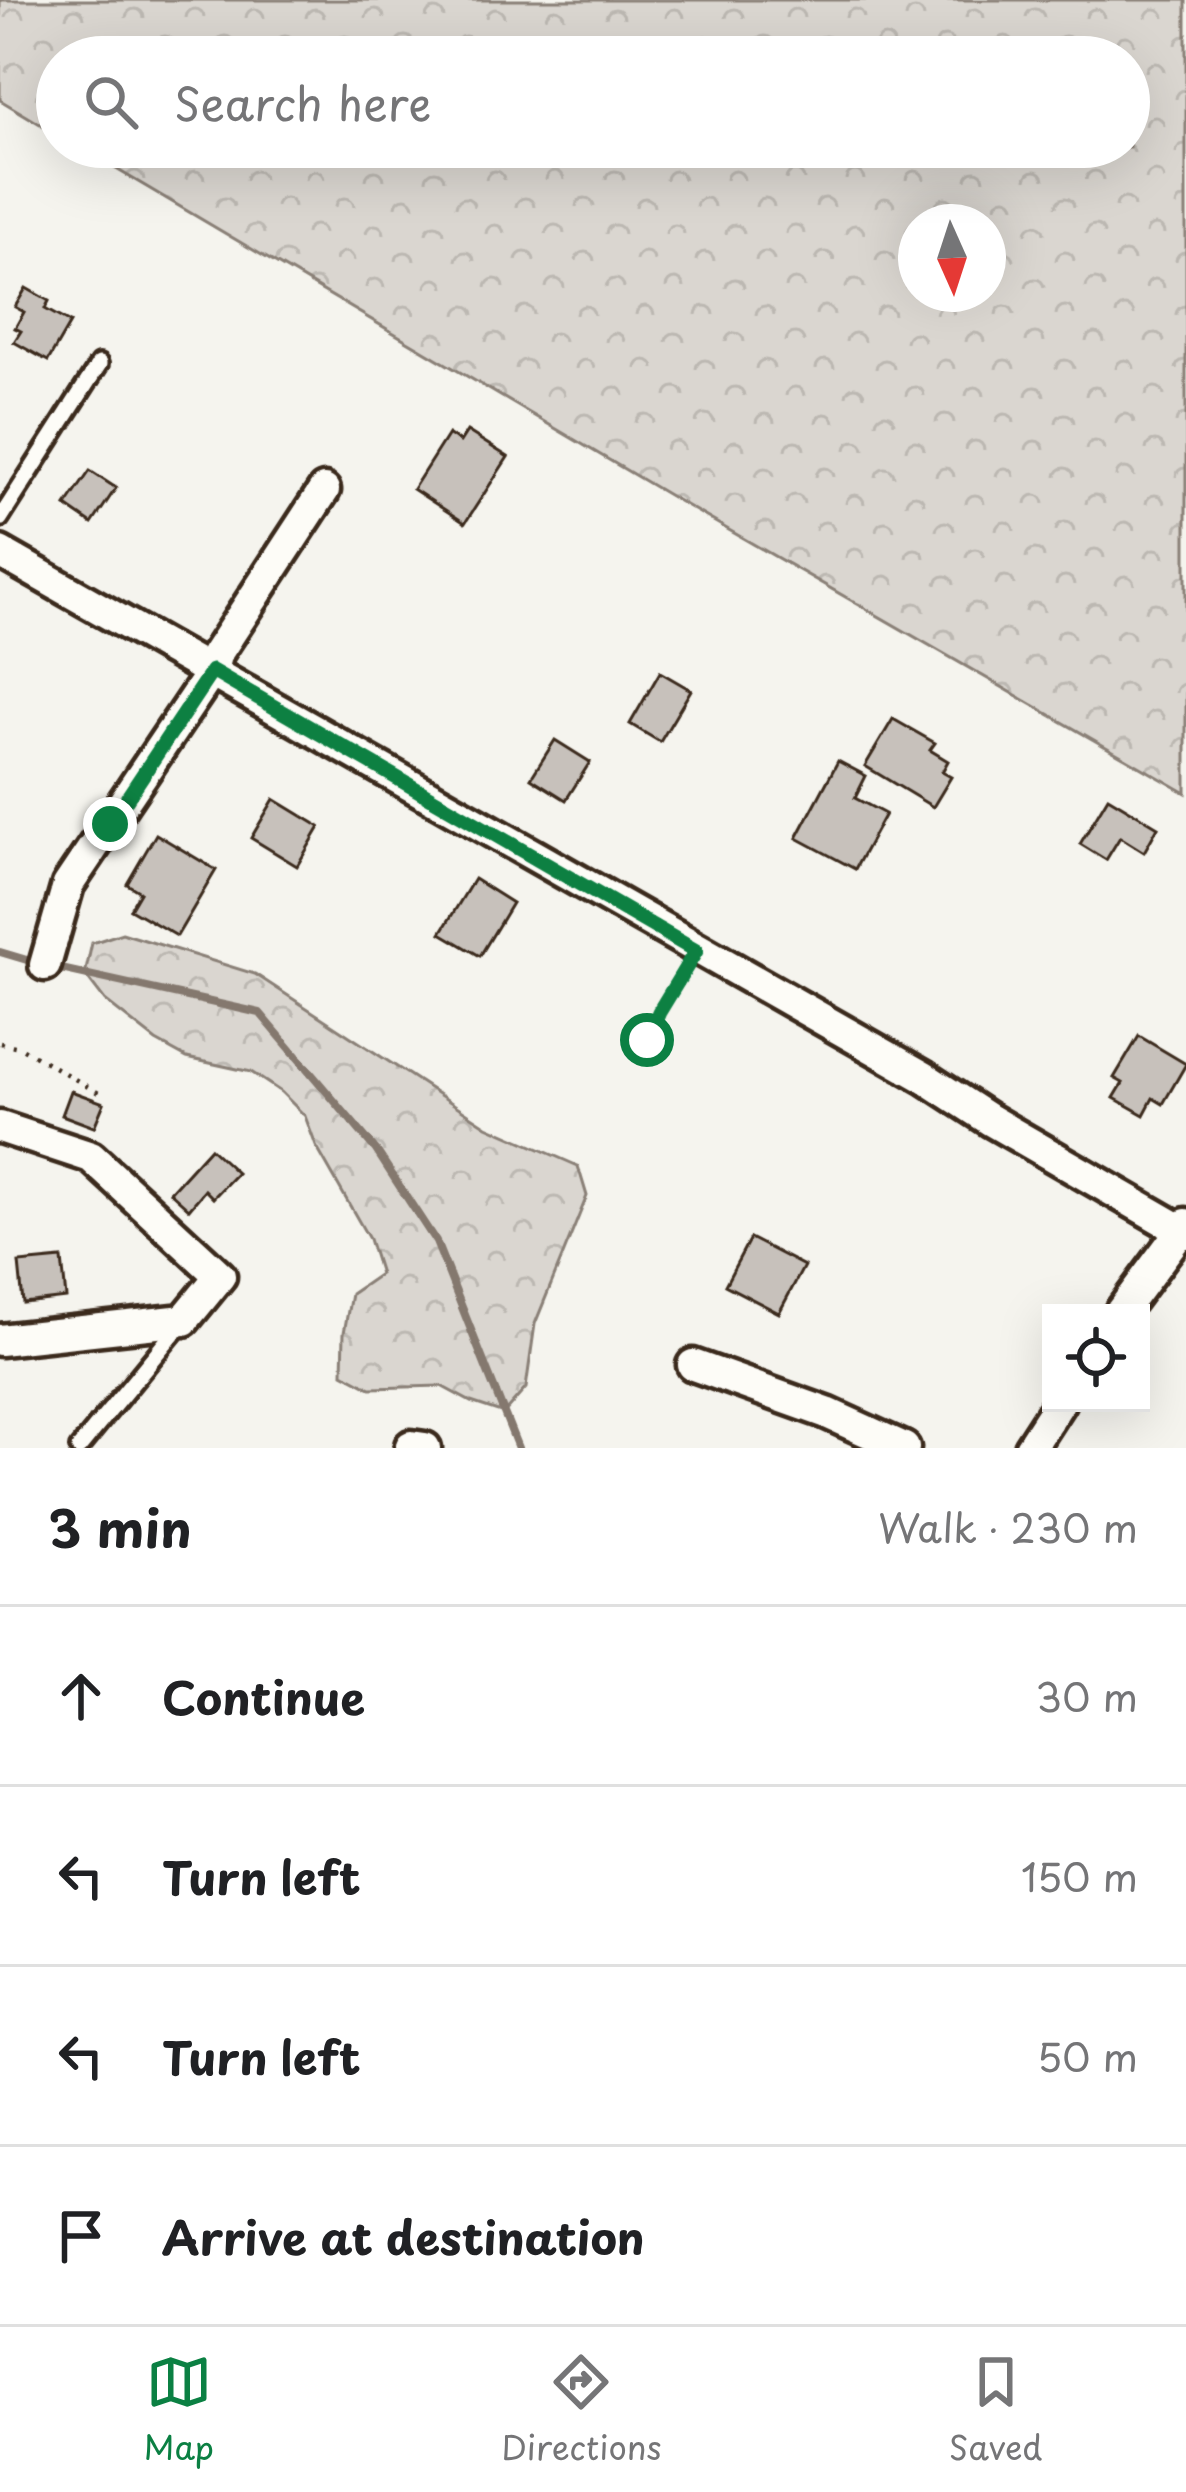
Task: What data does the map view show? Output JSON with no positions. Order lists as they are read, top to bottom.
{
  "north": "bottom",
  "page": {
    "search": "Search here",
    "heading": ["3 min", "Walk · 230 m"],
    "list": [
      ["Continue", "30 m"],
      ["Turn left", "150 m"],
      ["Turn left", "50 m"],
      "Arrive at destination"
    ],
    "nav": ["Map", "Directions", "Saved"]
  }
}
